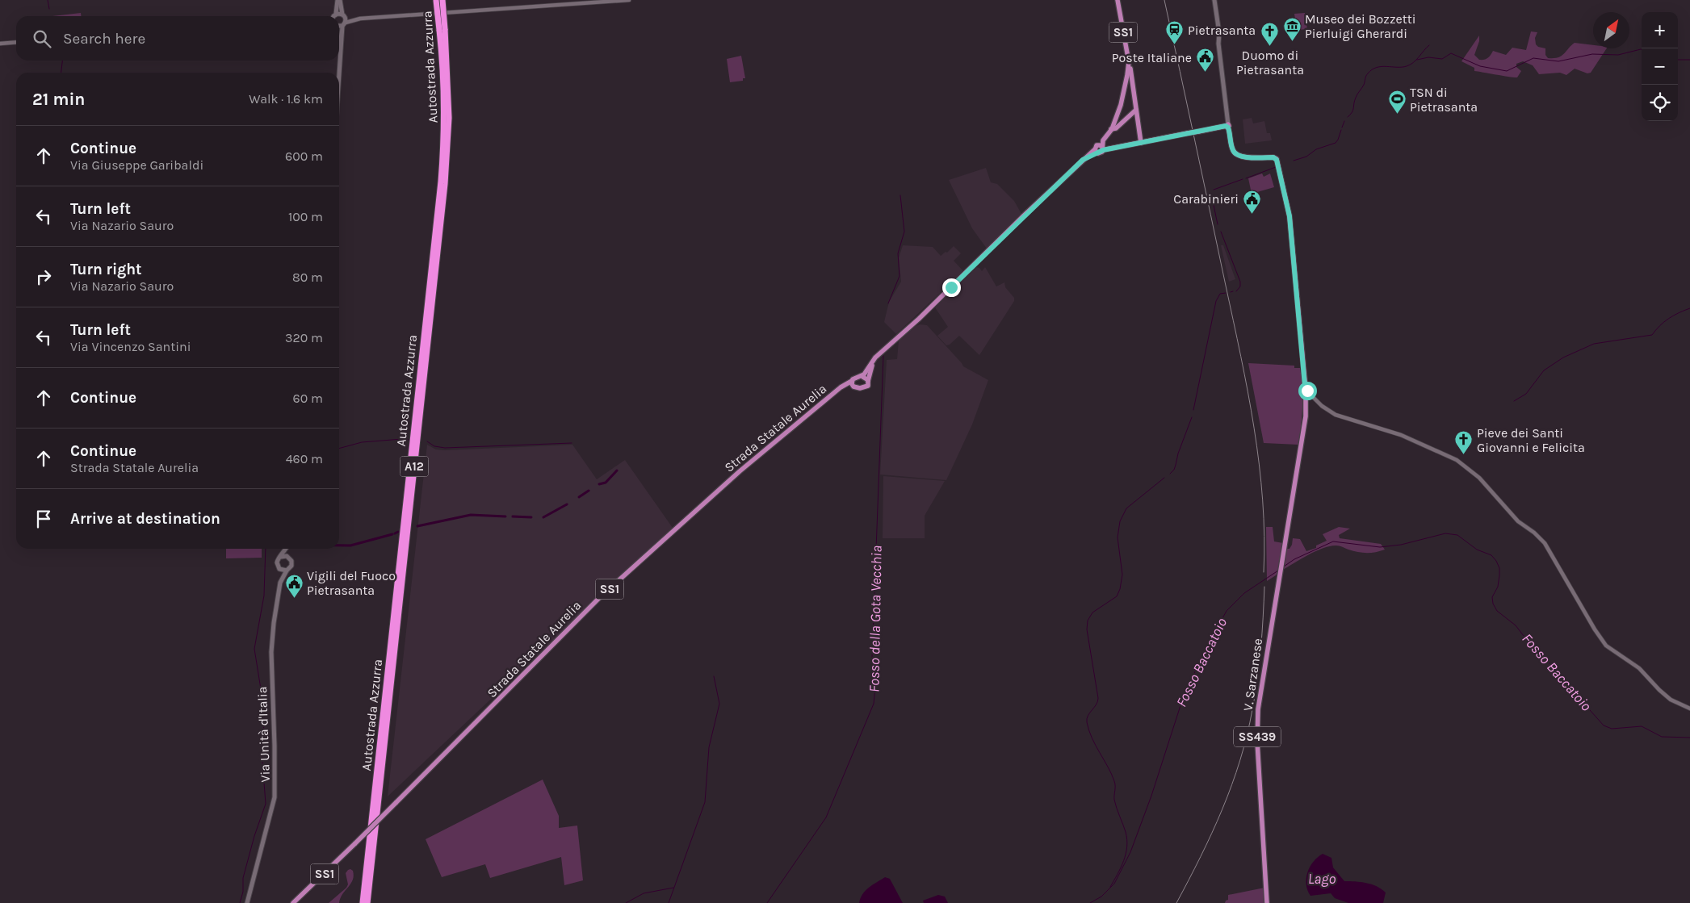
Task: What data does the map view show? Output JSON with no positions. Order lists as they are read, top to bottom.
{
  "streets": {
    "highway": ["Autostrada Azzurra", "A12"],
    "main road": [
      "SS1",
      "Strada Statale Aurelia",
      "V. Sarzanese",
      "Via Unità d'Italia",
      "SS439"
    ]
  },
  "crossings": [
    ["SS1", "Strada Statale Aurelia"],
    ["V. Sarzanese", "SS439"]
  ],
  "water": ["Fosso della Gota Vecchia", "Fosso Baccatoio", "Lago"],
  "places": {
    "museum": ["Museo dei Bozzetti Pierluigi Gherardi"],
    "station": ["Pietrasanta"],
    "church": ["Duomo di Pietrasanta", "Pieve dei Santi Giovanni e Felicita"],
    "public building": ["Poste Italiane", "Carabinieri", "Vigili del Fuoco Pietrasanta"],
    "sports": ["TSN di Pietrasanta"]
  },
  "north": "top right",
  "page": {
    "map_buttons": ["+", "−"],
    "search": "Search here",
    "heading": ["21 min", "Walk · 1.6 km"],
    "list": [
      ["Continue", "Via Giuseppe Garibaldi", "600 m"],
      ["Turn left", "Via Nazario Sauro", "100 m"],
      ["Turn right", "Via Nazario Sauro", "80 m"],
      ["Turn left", "Via Vincenzo Santini", "320 m"],
      ["Continue", "60 m"],
      ["Continue", "Strada Statale Aurelia", "460 m"],
      "Arrive at destination"
    ]
  }
}
